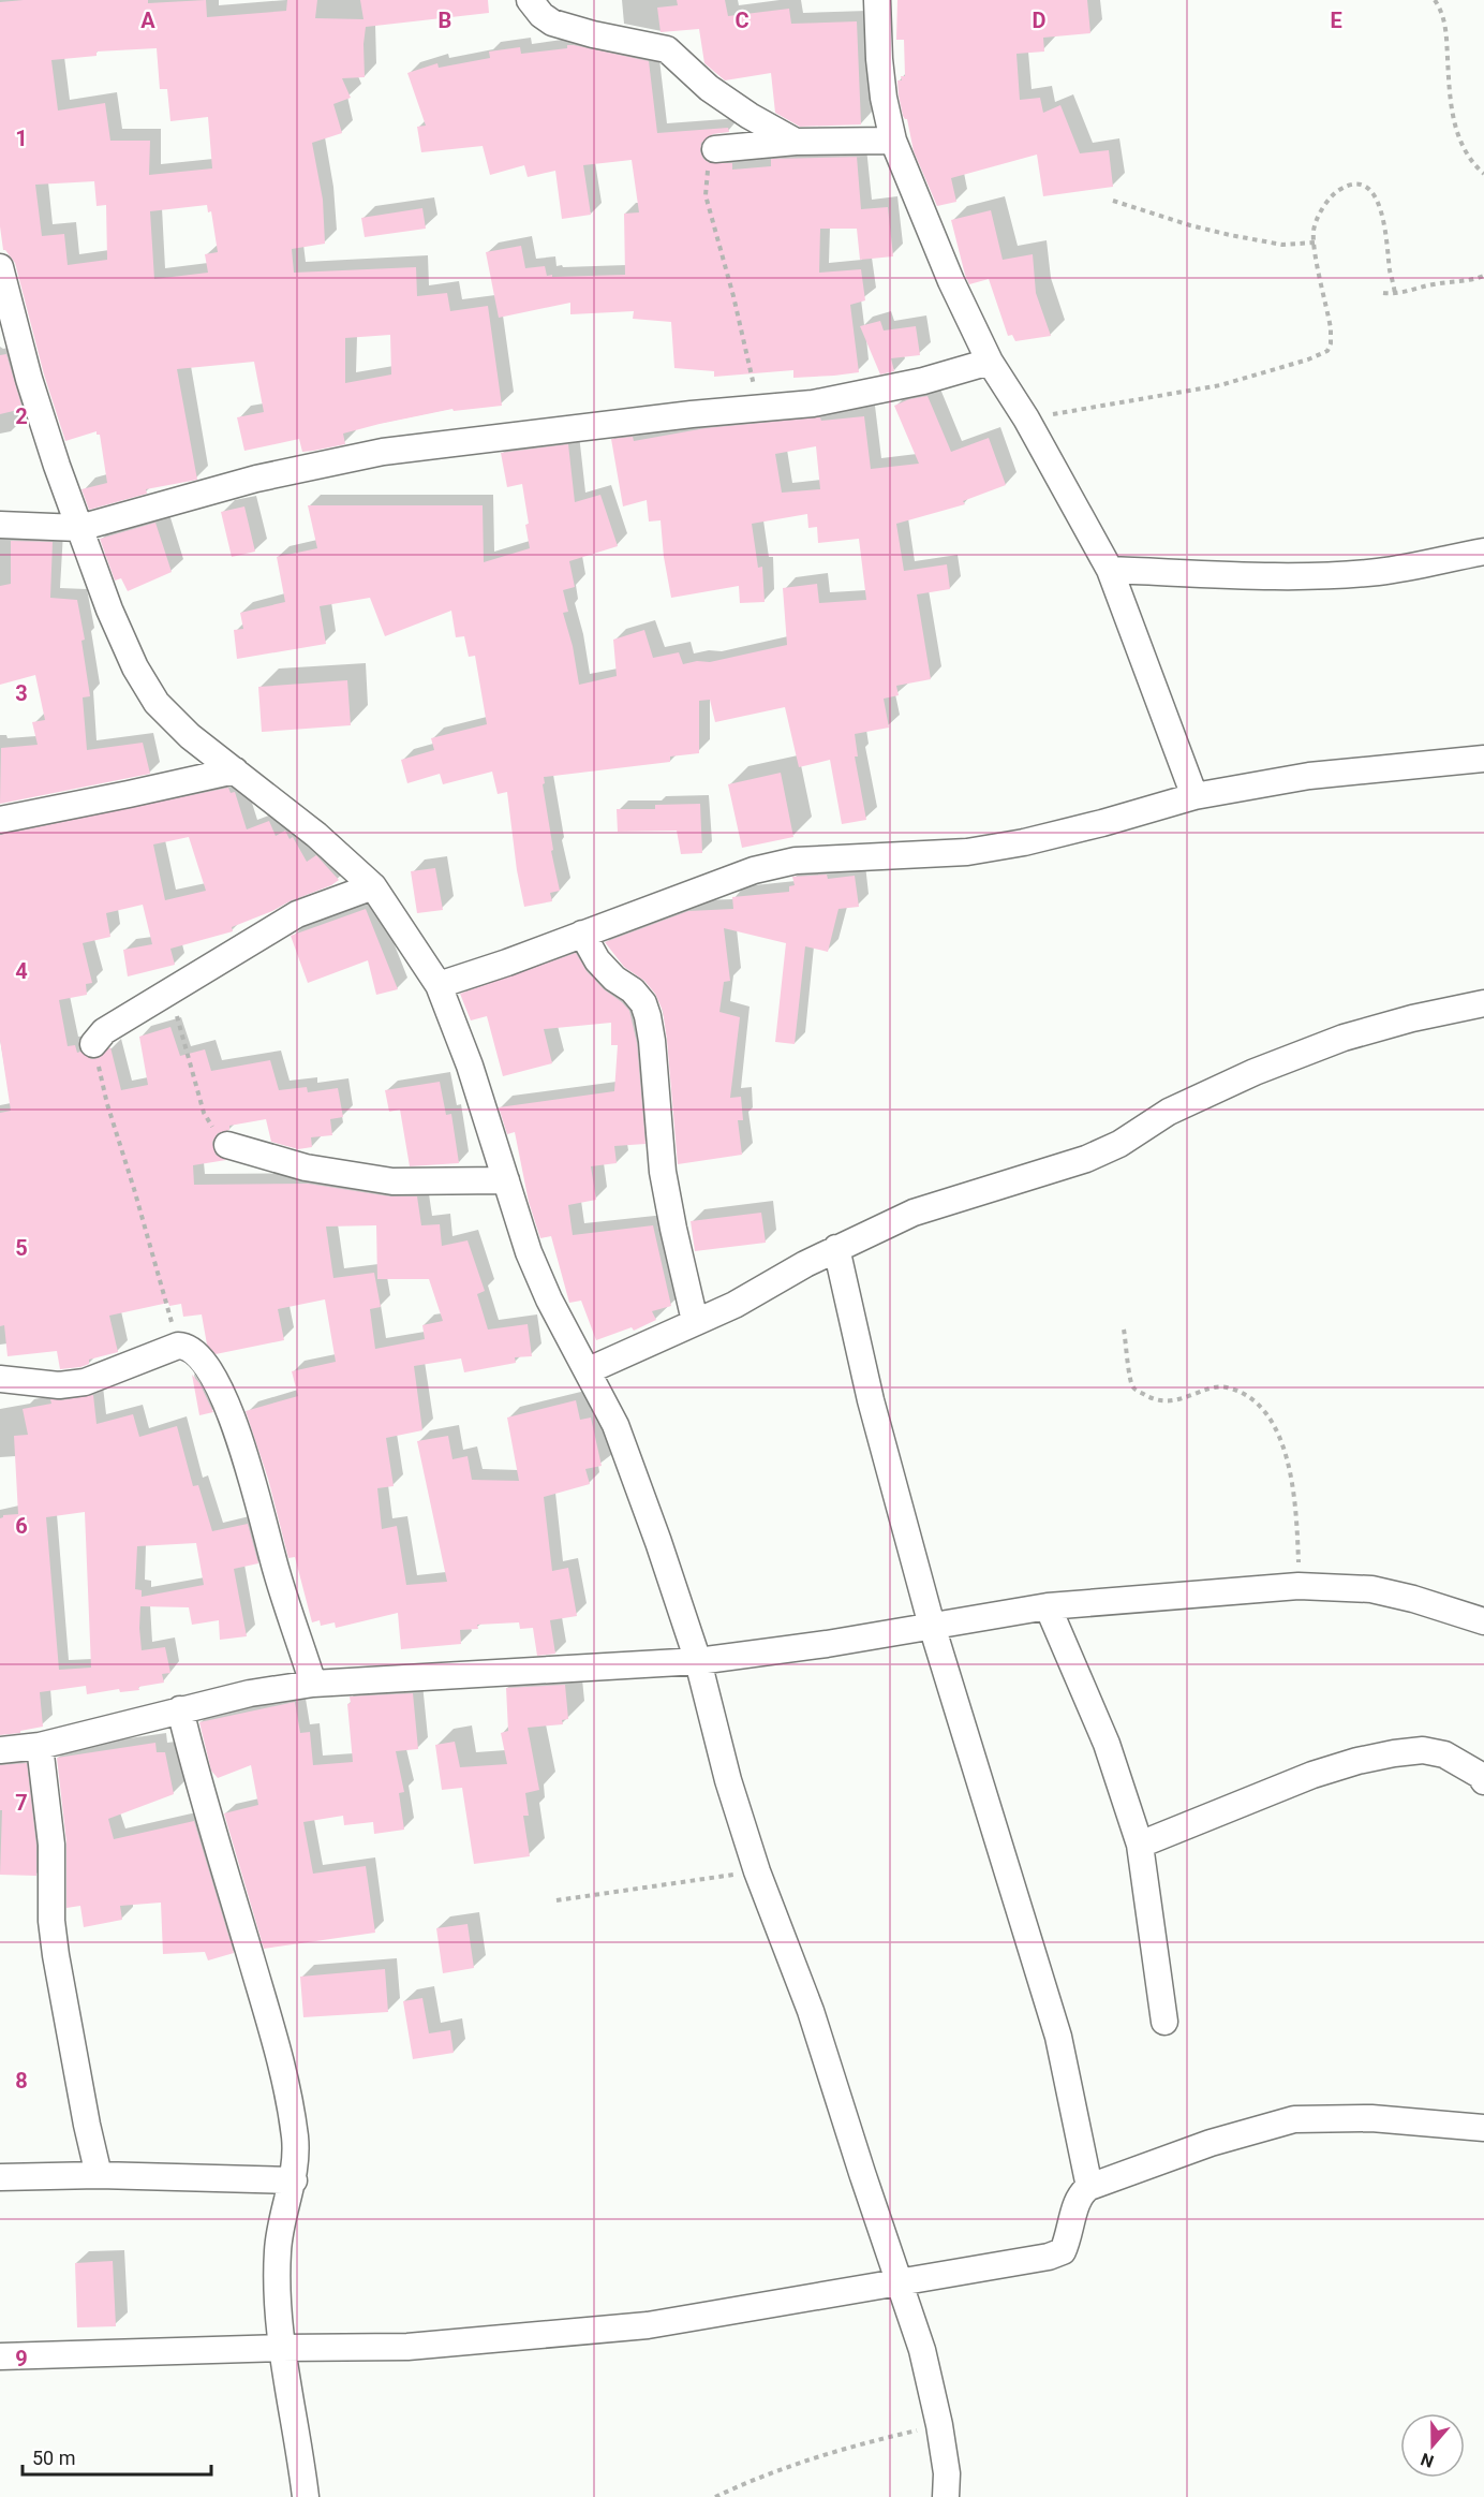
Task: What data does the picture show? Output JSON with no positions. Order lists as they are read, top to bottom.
{
  "scale_bar": "50 m",
  "north": "bottom",
  "grid": {
    "columns": [
      "A",
      "B",
      "C",
      "D",
      "E"
    ],
    "rows": [
      "1",
      "2",
      "3",
      "4",
      "5",
      "6",
      "7",
      "8",
      "9"
    ]
  }
}
